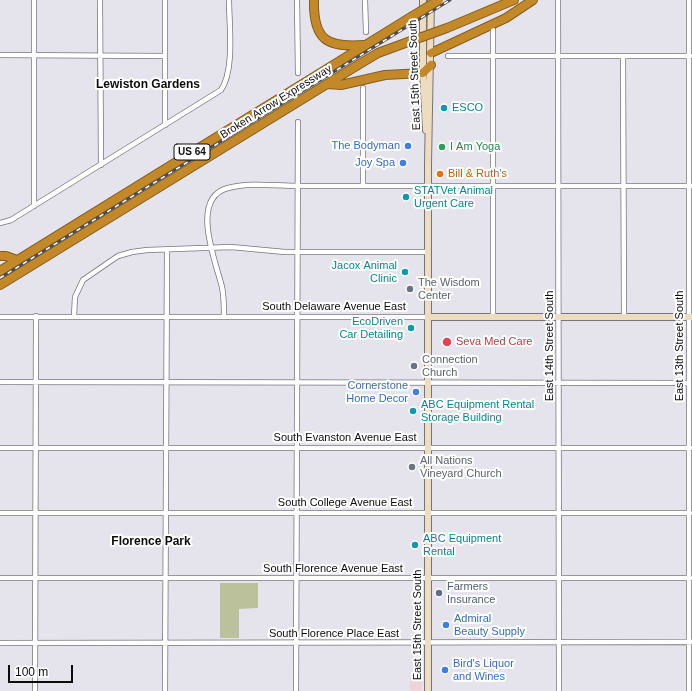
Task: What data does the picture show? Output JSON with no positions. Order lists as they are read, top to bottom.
{
  "streets": {
    "highway": ["Broken Arrow Expressway", "US 64"],
    "main road": ["East 15th Street South", "South Delaware Avenue East"],
    "street": [
      "East 14th Street South",
      "East 13th Street South",
      "South Evanston Avenue East",
      "South College Avenue East",
      "South Florence Avenue East",
      "South Florence Place East"
    ]
  },
  "crossings": [
    ["East 15th Street South", "South Delaware Avenue East"],
    ["East 15th Street South", "South Evanston Avenue East"],
    ["East 15th Street South", "South College Avenue East"],
    ["East 15th Street South", "South Florence Avenue East"],
    ["East 15th Street South", "South Florence Place East"],
    ["South Delaware Avenue East", "East 14th Street South"],
    ["South Delaware Avenue East", "East 13th Street South"],
    ["East 14th Street South", "South Evanston Avenue East"],
    ["East 14th Street South", "South College Avenue East"],
    ["East 14th Street South", "South Florence Avenue East"],
    ["East 14th Street South", "South Florence Place East"],
    ["East 13th Street South", "South Evanston Avenue East"],
    ["East 13th Street South", "South College Avenue East"],
    ["East 13th Street South", "South Florence Avenue East"],
    ["East 13th Street South", "South Florence Place East"]
  ],
  "districts": ["Lewiston Gardens", "Florence Park"],
  "places": [
    "ESCO",
    "The Bodyman",
    "I Am Yoga",
    "Joy Spa",
    "Bill & Ruth's",
    "STATVet Animal Urgent Care",
    "Jacox Animal Clinic",
    "The Wisdom Center",
    "EcoDriven Car Detailing",
    "Seva Med Care",
    "Connection Church",
    "Cornerstone Home Decor",
    "ABC Equipment Rental Storage Building",
    "All Nations Vineyard Church",
    "ABC Equipment Rental",
    "Farmers Insurance",
    "Admiral Beauty Supply",
    "Bird's Liquor and Wines"
  ],
  "scale_bar": "100 m"
}
